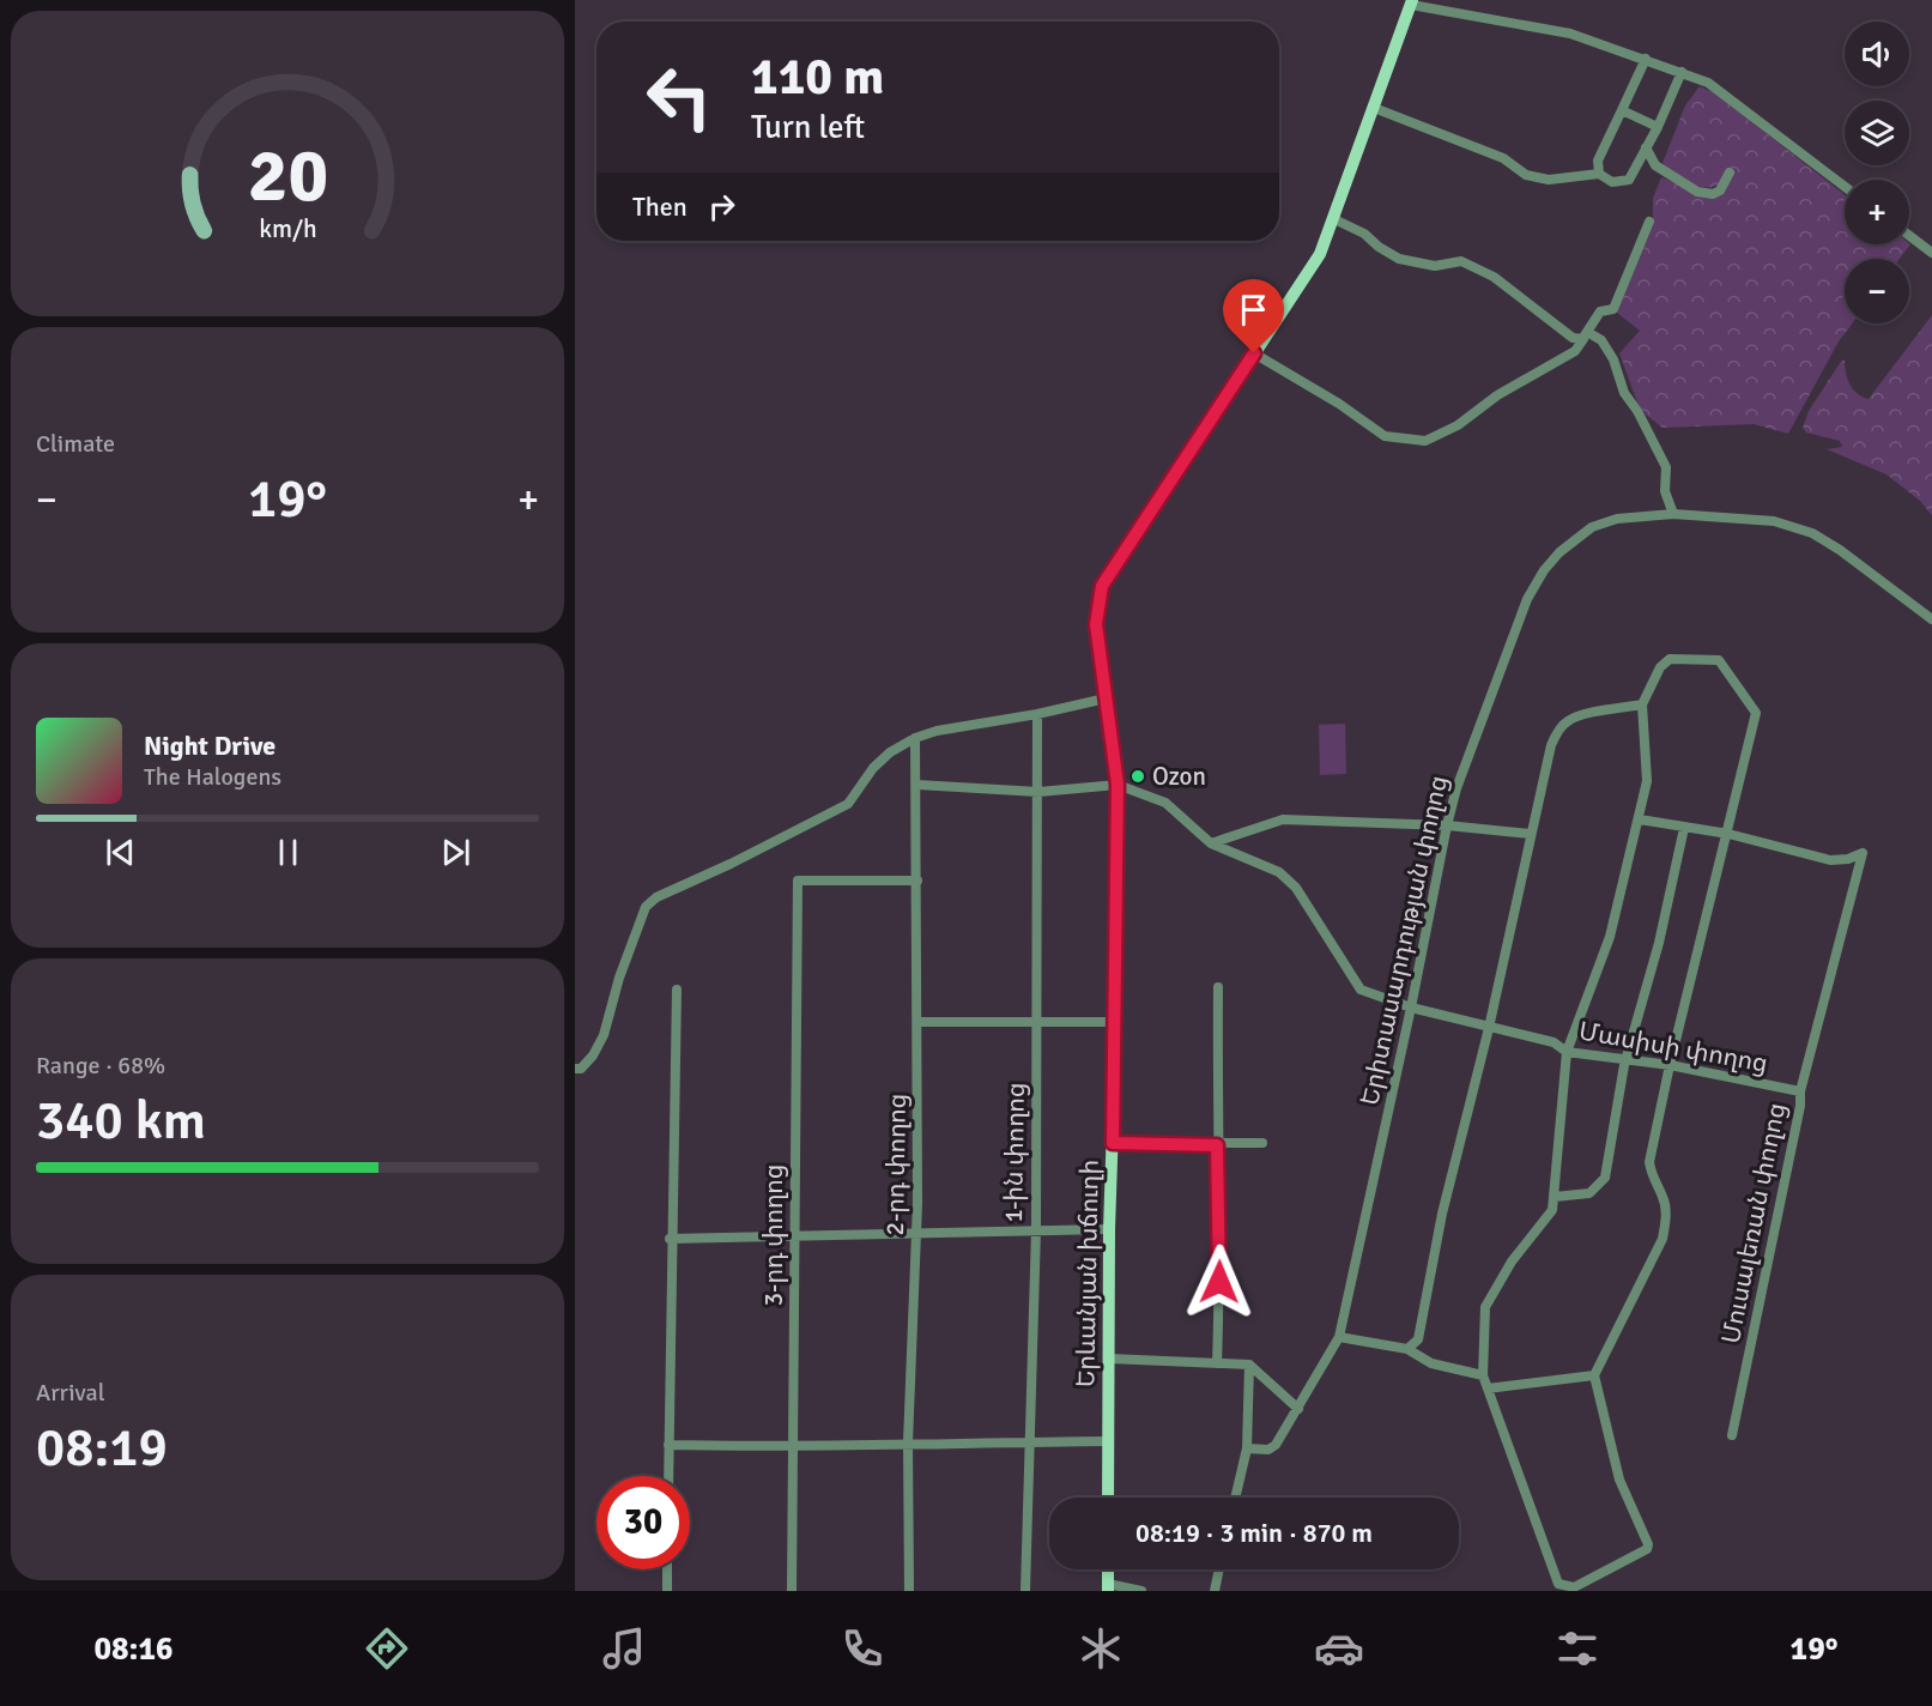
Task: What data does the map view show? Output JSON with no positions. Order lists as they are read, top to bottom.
{
  "streets": {
    "main road": ["Երևանյան խճուղի"],
    "street": [
      "Երիտասարդության փողոց",
      "Մասիսի փողոց",
      "1-ին փողոց",
      "2-րդ փողոց",
      "Մուսալեռան փողոց",
      "3-րդ փողոց"
    ]
  },
  "crossings": [
    ["Երիտասարդության փողոց", "Մասիսի փողոց"],
    ["Մասիսի փողոց", "Մուսալեռան փողոց"],
    ["Մասիսի փողոց", "Երևանյան խճուղի"],
    ["2-րդ փողոց", "3-րդ փողոց"]
  ],
  "places": ["Ozon"],
  "page": {
    "map_buttons": ["+", "−"],
    "turn": ["110 m", "Turn left"],
    "then": "Then",
    "tile": [
      "Climate",
      ["Range · 68%", "340 km"],
      ["Arrival", "08:19"]
    ],
    "heat": ["−", "19°", "+"],
    "song": ["Night Drive", "The Halogens"],
    "limit": "30",
    "trip": "08:19 · 3 min · 870 m",
    "tabs": ["08:16", "19°"],
    "gauge": ["20", "km/h"]
  }
}
